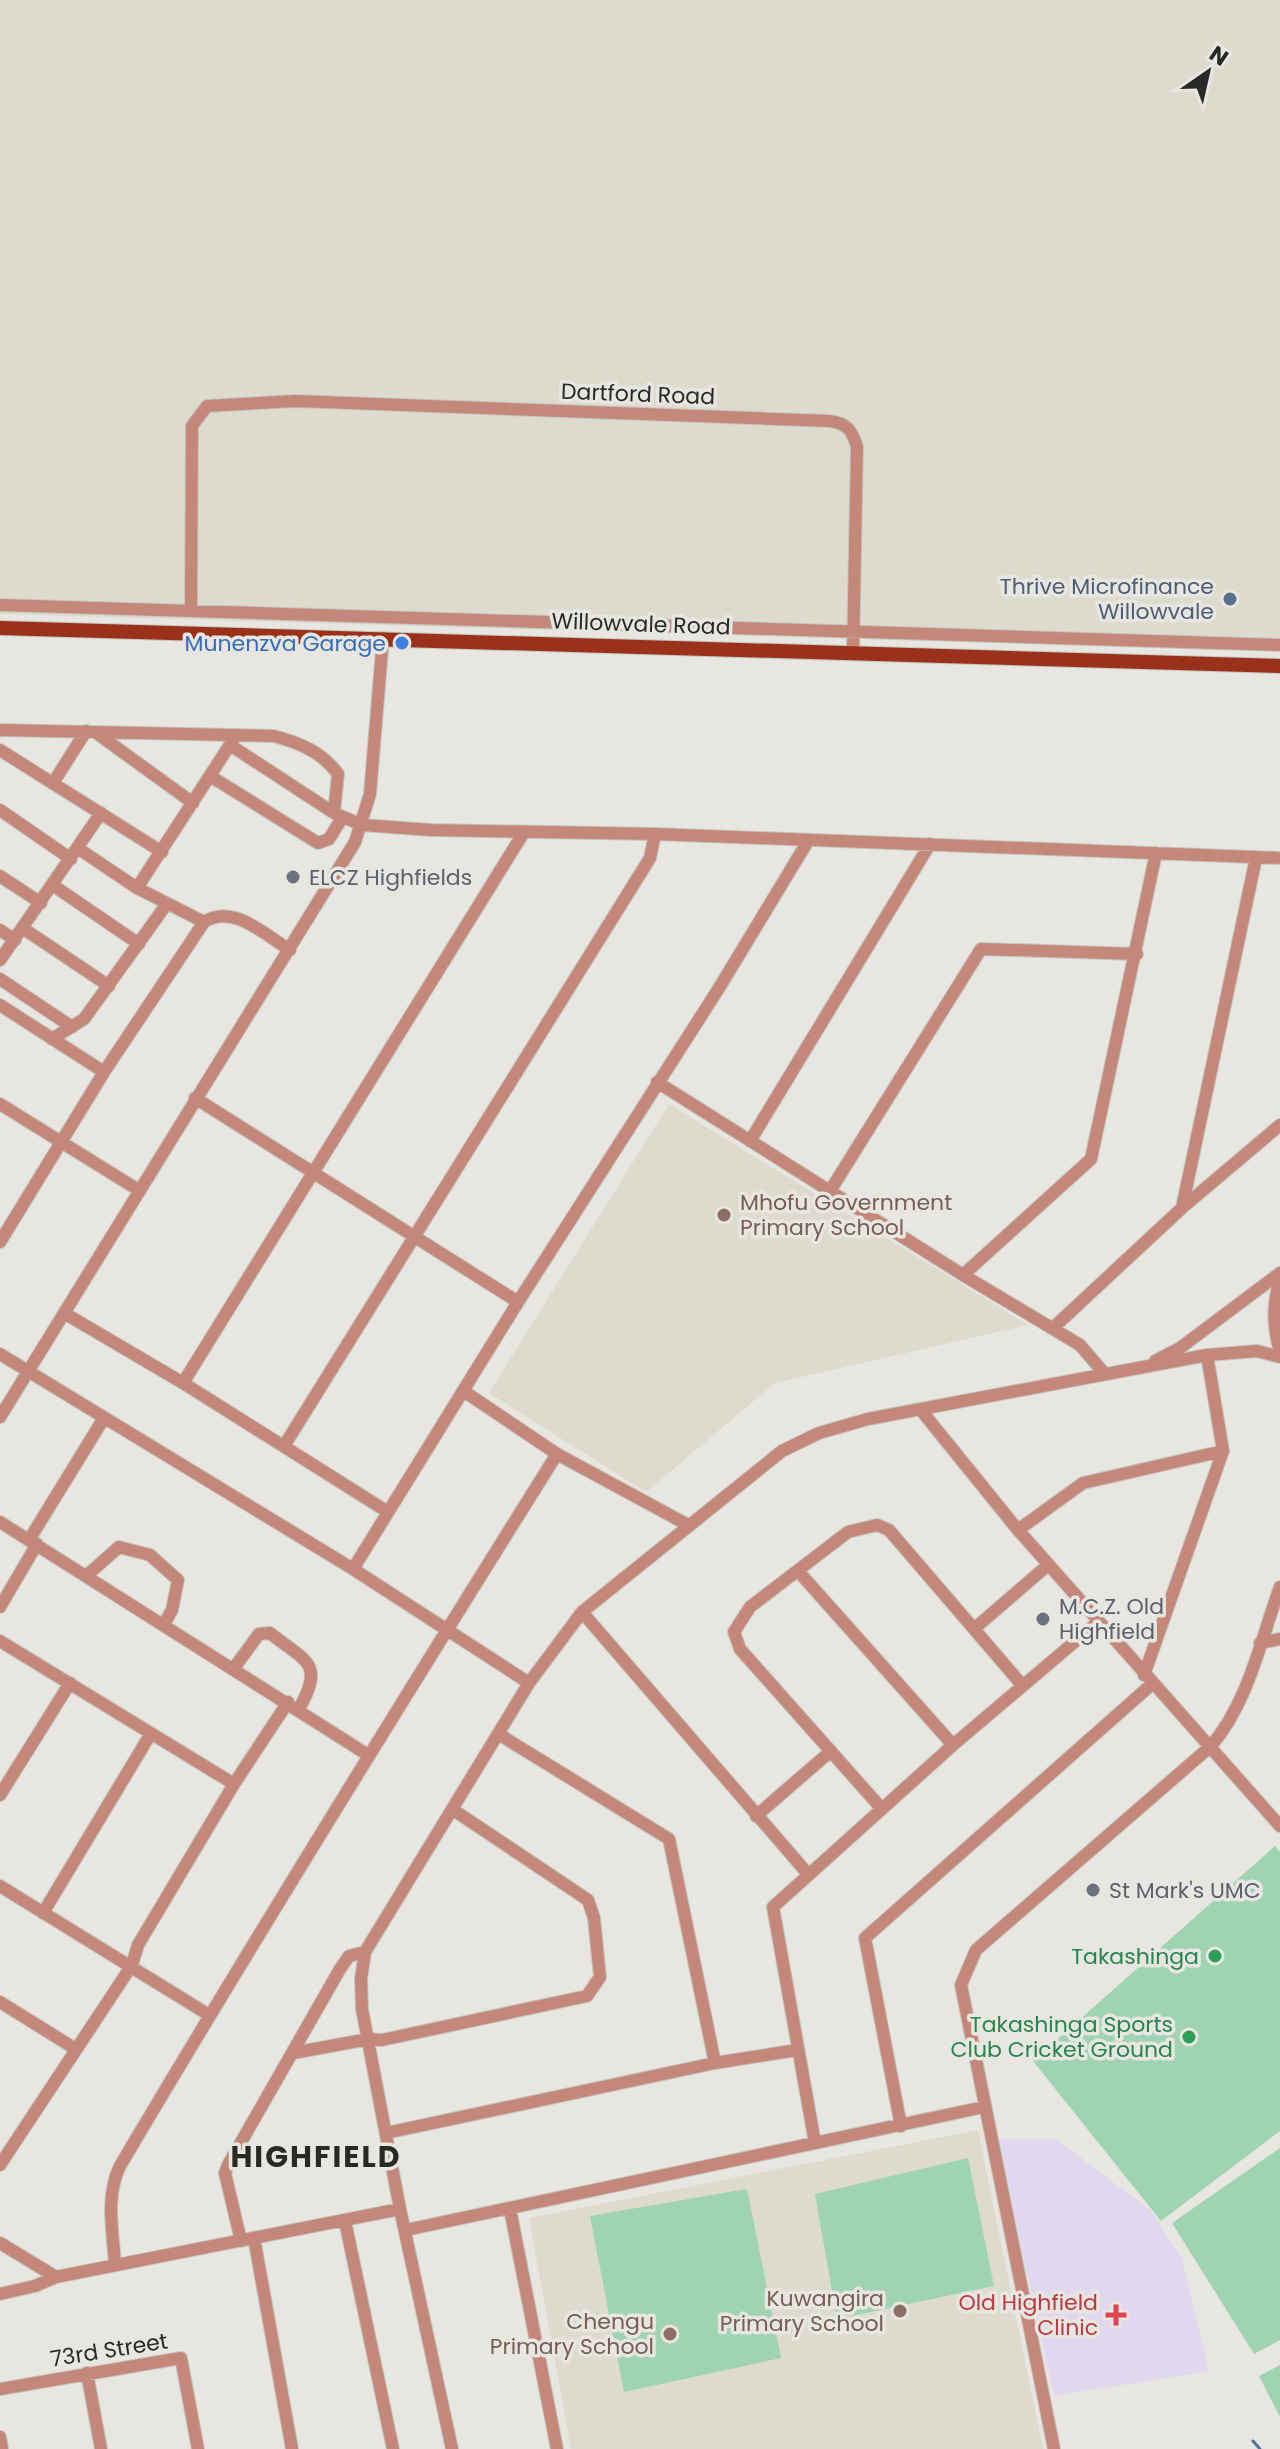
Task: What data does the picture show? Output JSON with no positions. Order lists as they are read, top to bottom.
{
  "streets": {
    "main road": ["Willowvale Road"],
    "street": ["Dartford Road", "73rd Street"]
  },
  "crossings": [
    ["Dartford Road", "Willowvale Road"]
  ],
  "districts": ["HIGHFIELD"],
  "places": {
    "other": [
      "Thrive Microfinance Willowvale",
      "Munenzva Garage",
      "ELCZ Highfields",
      "Mhofu Government Primary School",
      "M.C.Z. Old Highfield",
      "St Mark's UMC",
      "Takashinga",
      "Takashinga Sports Club Cricket Ground",
      "Kuwangira Primary School",
      "Chengu Primary School"
    ],
    "health": ["Old Highfield Clinic"]
  },
  "north": "top right"
}
